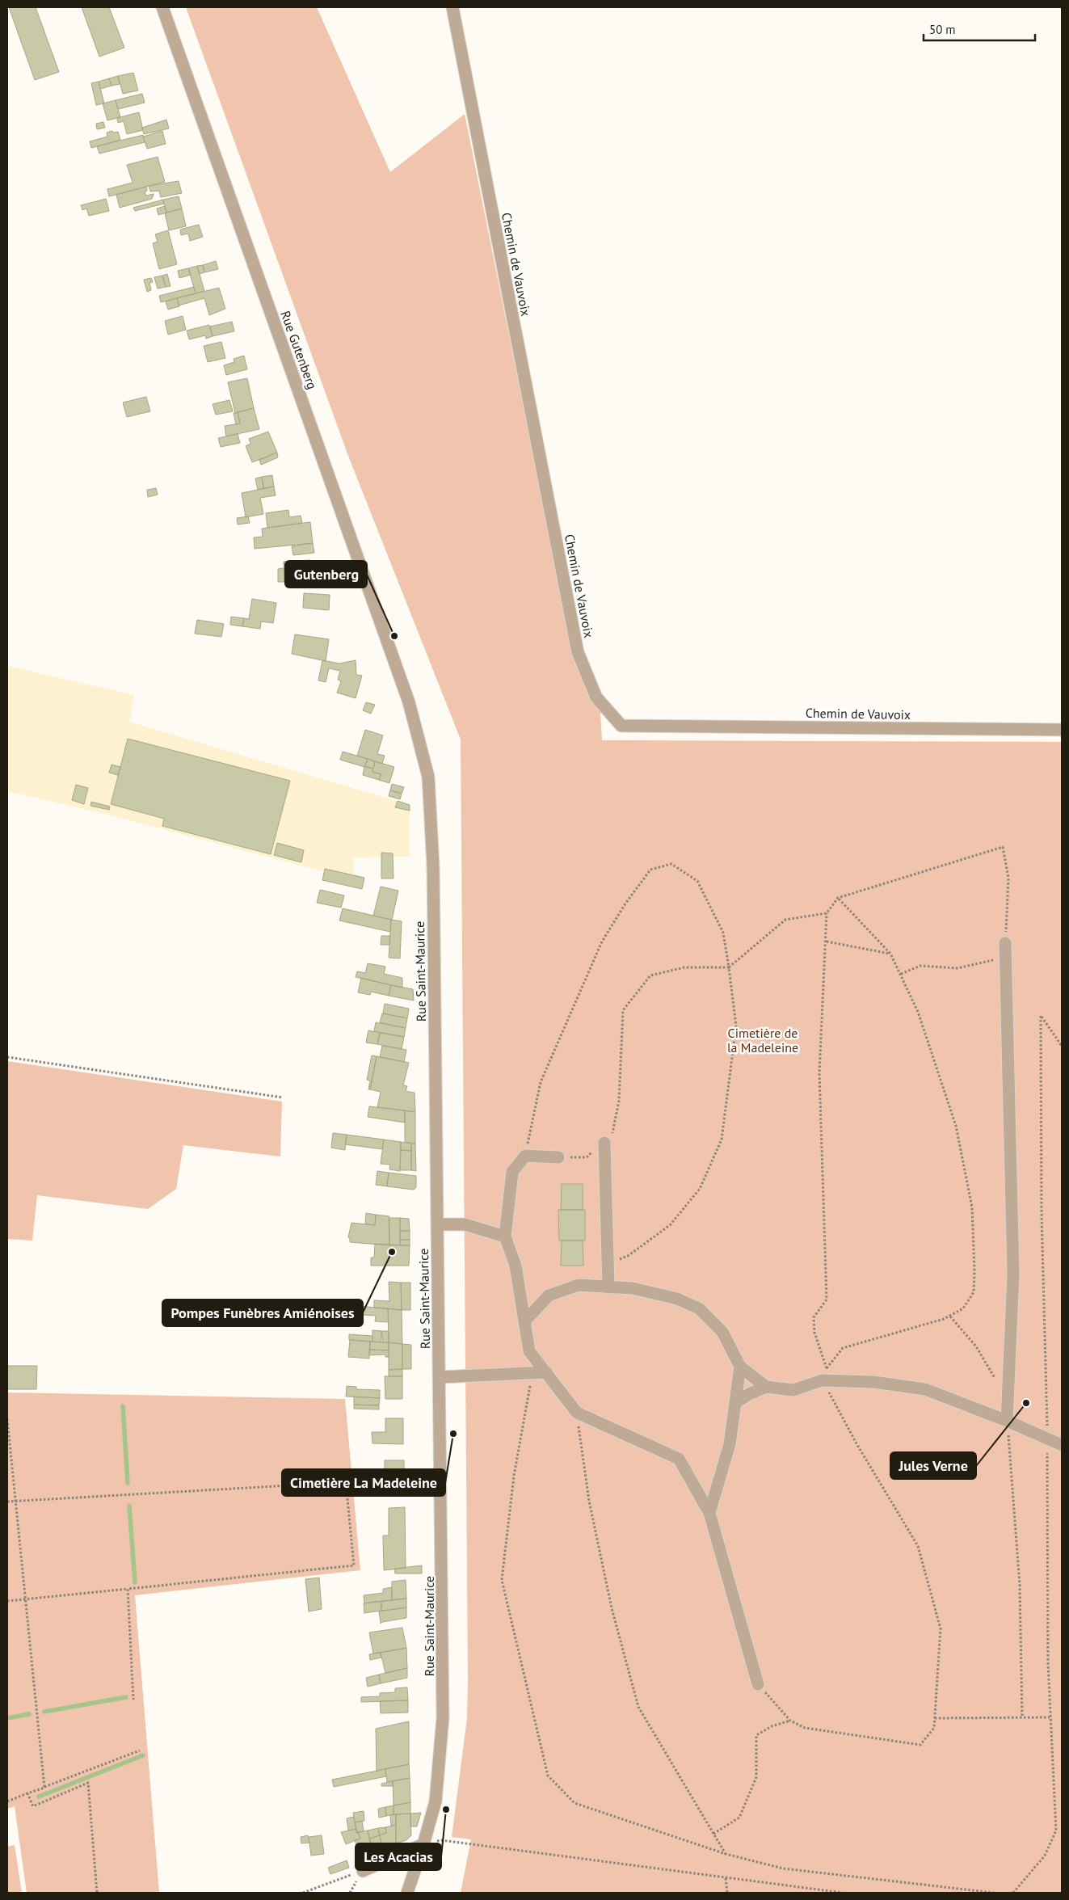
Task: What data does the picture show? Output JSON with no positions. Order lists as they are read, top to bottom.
{
  "streets": {
    "street": ["Chemin de Vauvoix", "Rue Gutenberg", "Rue Saint-Maurice"]
  },
  "crossings": [
    ["Rue Gutenberg", "Rue Saint-Maurice"]
  ],
  "parks": ["Cimetière de la Madeleine"],
  "places": [
    "Gutenberg",
    "Pompes Funèbres Amiénoises",
    "Jules Verne",
    "Cimetière La Madeleine",
    "Les Acacias"
  ],
  "scale_bar": "50 m"
}
